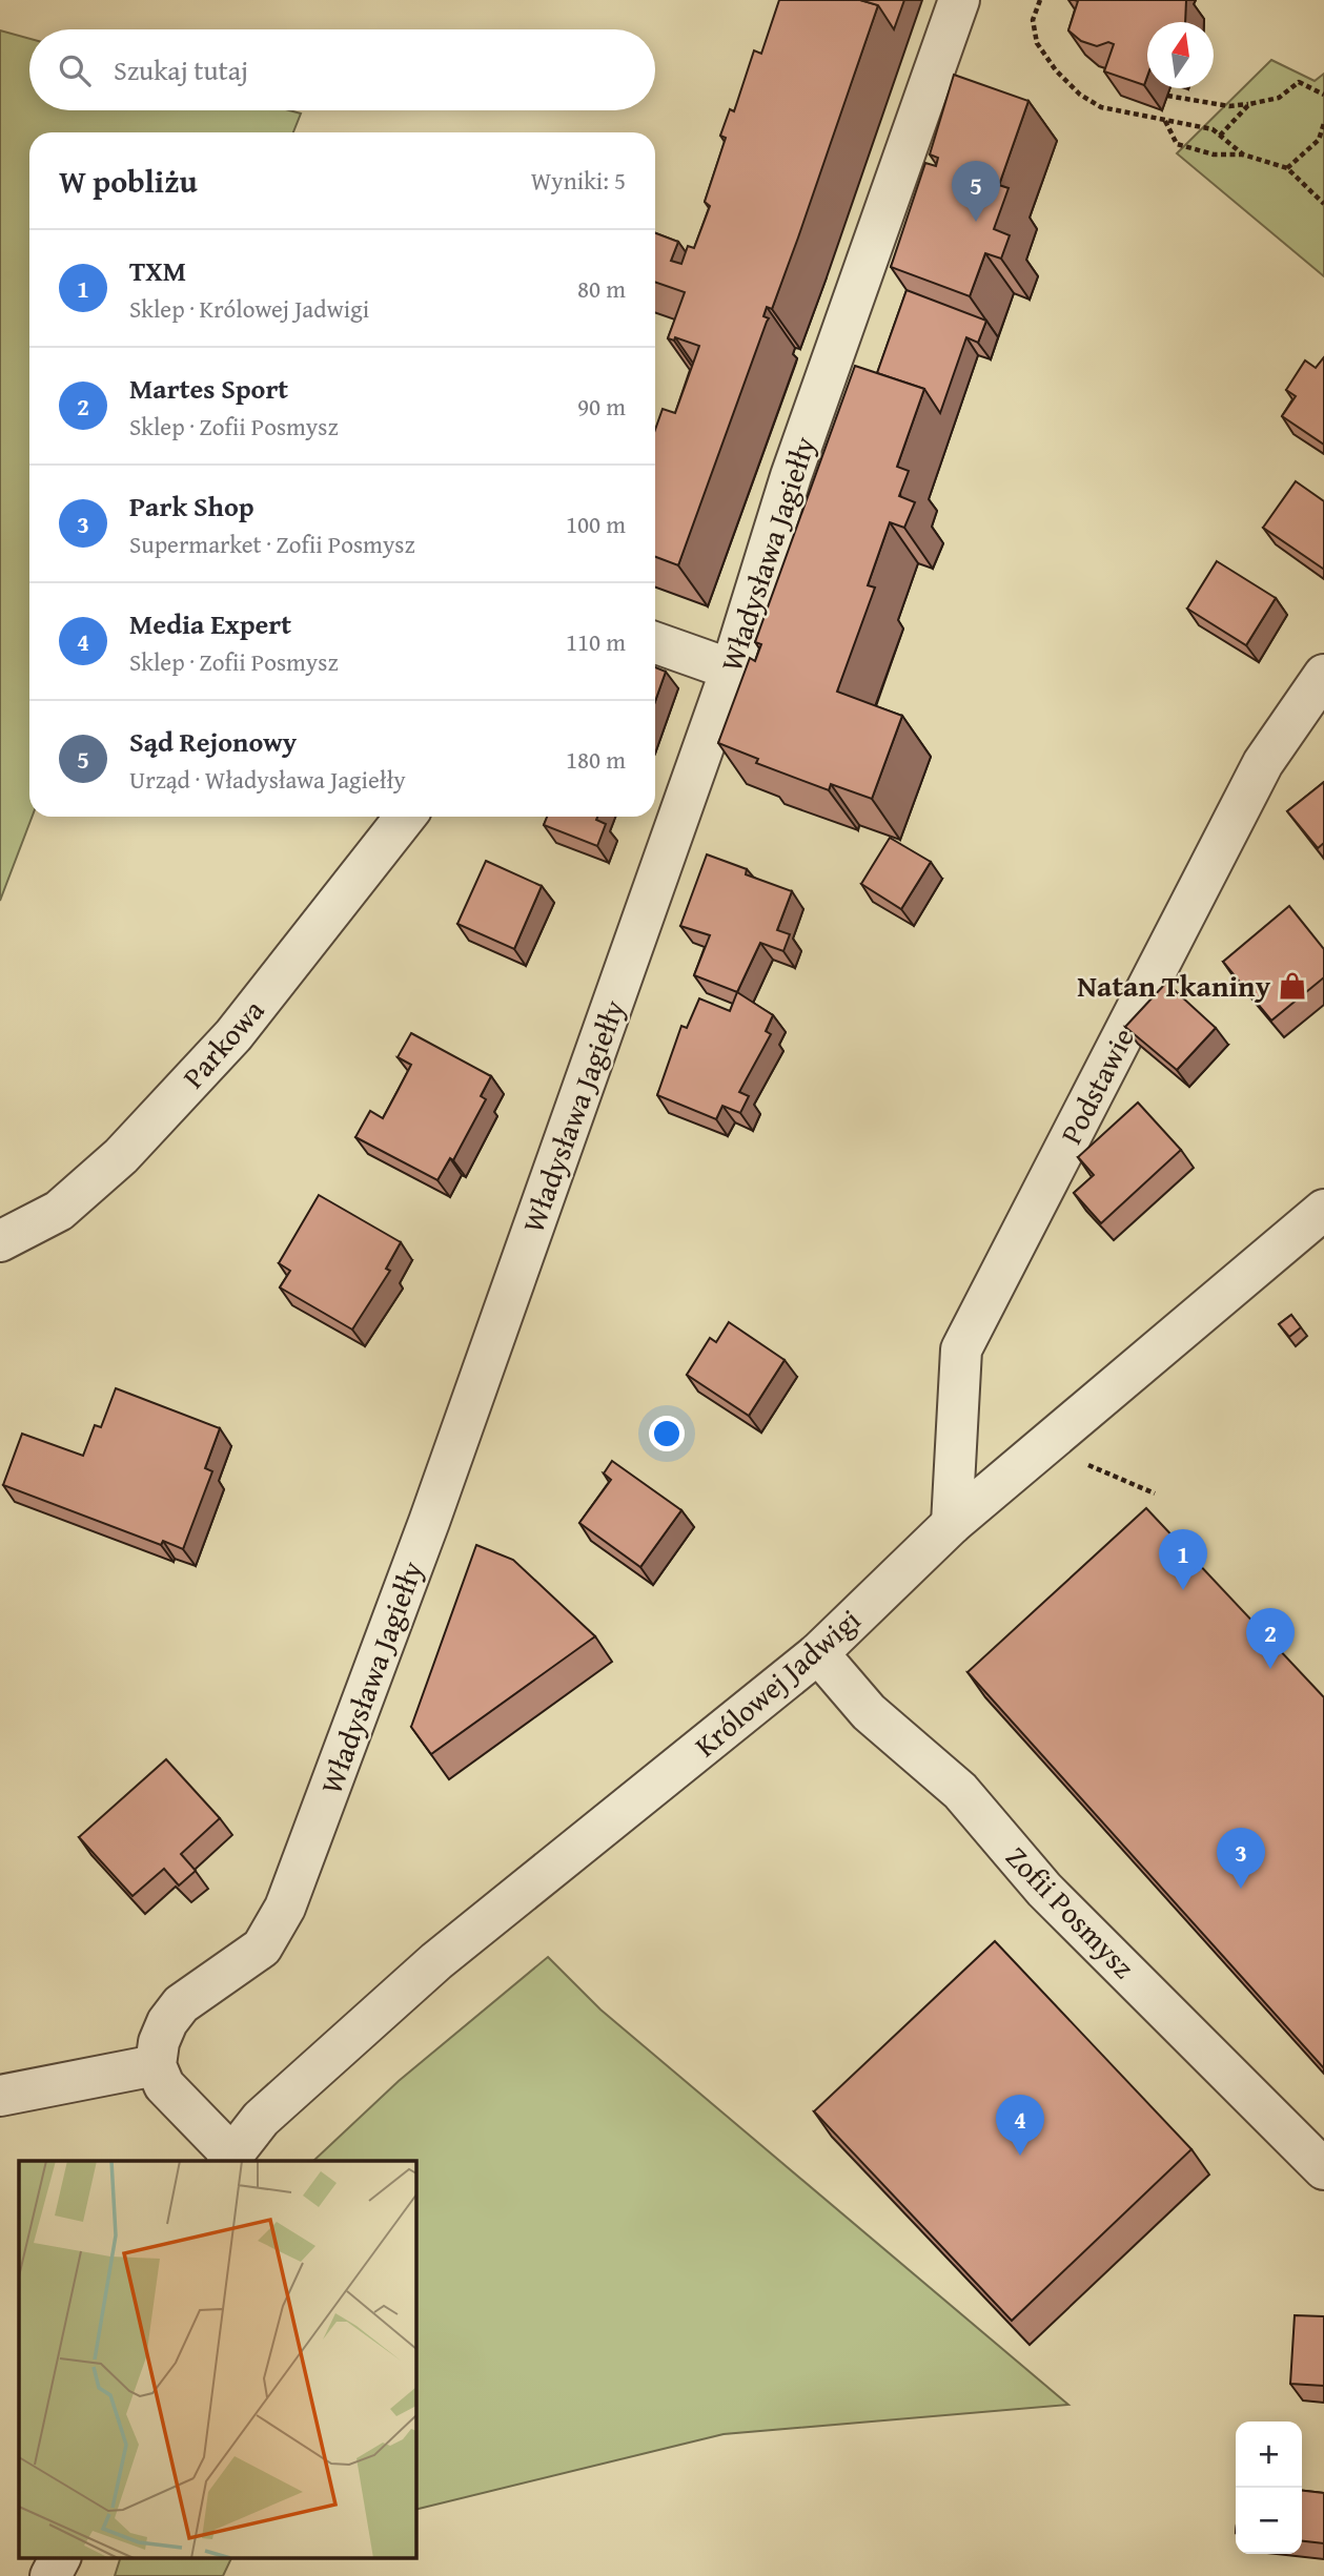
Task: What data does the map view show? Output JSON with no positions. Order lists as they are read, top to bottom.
{
  "streets": {
    "street": [
      "Władysława Jagiełły",
      "Parkowa",
      "Podstawie",
      "Królowej Jadwigi",
      "Zofii Posmysz"
    ]
  },
  "crossings": [
    ["Podstawie", "Królowej Jadwigi"],
    ["Królowej Jadwigi", "Zofii Posmysz"]
  ],
  "places": {
    "shop": ["Natan Tkaniny"]
  },
  "north": "top",
  "page": {
    "search": "Szukaj tutaj",
    "heading": ["W pobliżu", "Wyniki: 5"],
    "pins": [
      "5",
      "1",
      "2",
      "3",
      "4"
    ],
    "list": [
      {
        "mark": "1",
        "name": "TXM",
        "note": "Sklep · Królowej Jadwigi",
        "value": "80 m"
      },
      {
        "mark": "2",
        "name": "Martes Sport",
        "note": "Sklep · Zofii Posmysz",
        "value": "90 m"
      },
      {
        "mark": "3",
        "name": "Park Shop",
        "note": "Supermarket · Zofii Posmysz",
        "value": "100 m"
      },
      {
        "mark": "4",
        "name": "Media Expert",
        "note": "Sklep · Zofii Posmysz",
        "value": "110 m"
      },
      {
        "mark": "5",
        "name": "Sąd Rejonowy",
        "note": "Urząd · Władysława Jagiełły",
        "value": "180 m"
      }
    ],
    "map_buttons": ["+", "−"]
  }
}
